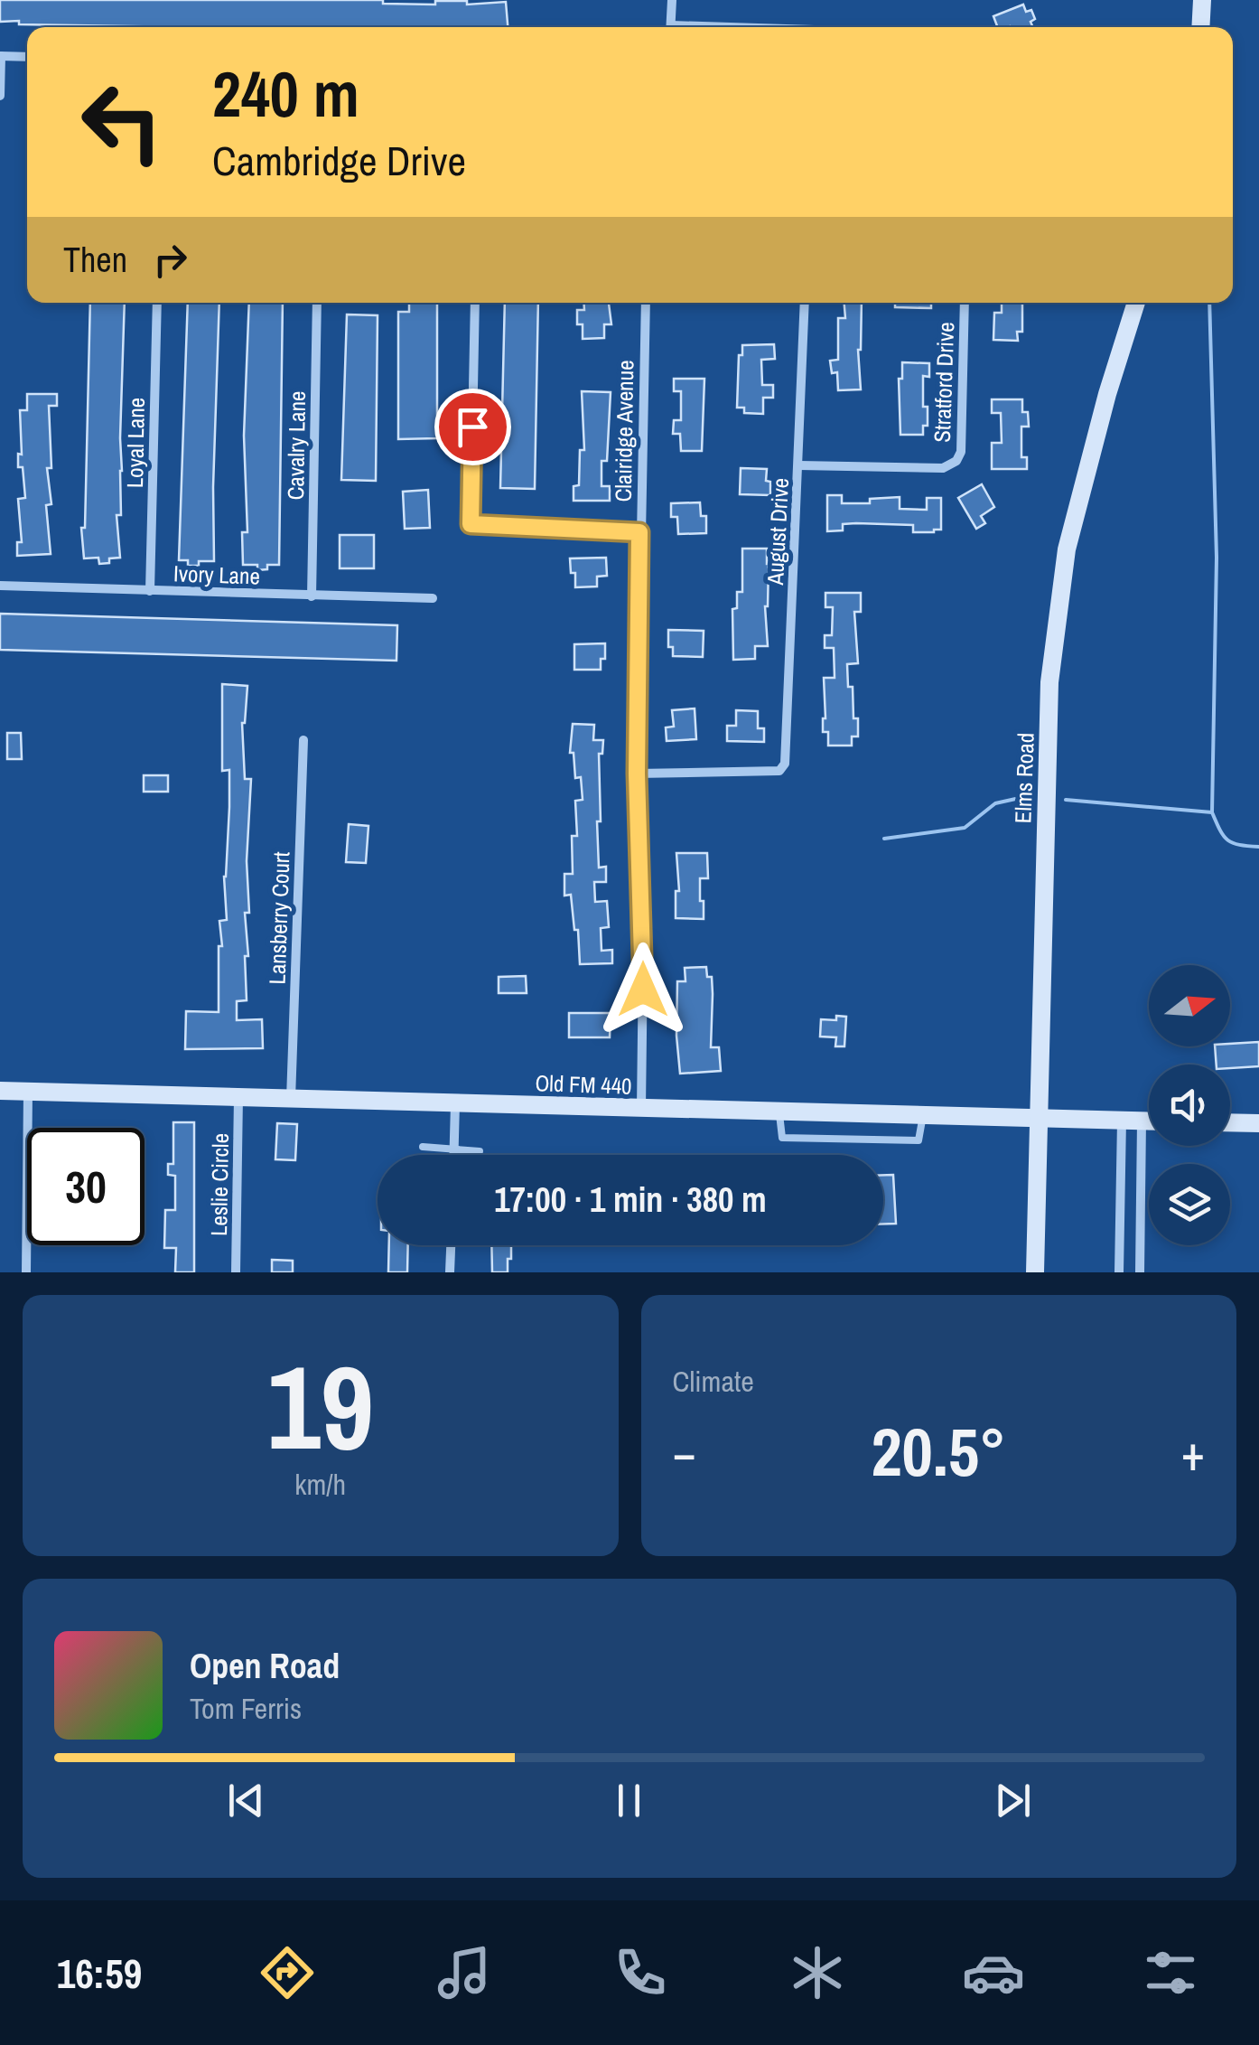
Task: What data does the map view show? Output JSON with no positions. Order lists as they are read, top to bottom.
{
  "streets": {
    "street": [
      "Stratford Drive",
      "Clairidge Avenue",
      "Loyal Lane",
      "Cavalry Lane",
      "August Drive",
      "Ivory Lane",
      "Elms Road",
      "Lansberry Court",
      "Old FM 440",
      "Leslie Circle"
    ]
  },
  "crossings": [
    ["Stratford Drive", "August Drive"],
    ["Clairidge Avenue", "August Drive"],
    ["Clairidge Avenue", "Old FM 440"],
    ["Loyal Lane", "Ivory Lane"],
    ["Cavalry Lane", "Ivory Lane"],
    ["Elms Road", "Old FM 440"],
    ["Lansberry Court", "Old FM 440"],
    ["Old FM 440", "Leslie Circle"]
  ],
  "north": "right",
  "page": {
    "turn": ["240 m", "Cambridge Drive"],
    "then": "Then",
    "limit": "30",
    "trip": "17:00 · 1 min · 380 m",
    "tile": [
      ["19", "km/h"],
      "Climate"
    ],
    "heat": ["−", "20.5°", "+"],
    "song": ["Open Road", "Tom Ferris"],
    "tabs": "16:59"
  }
}
